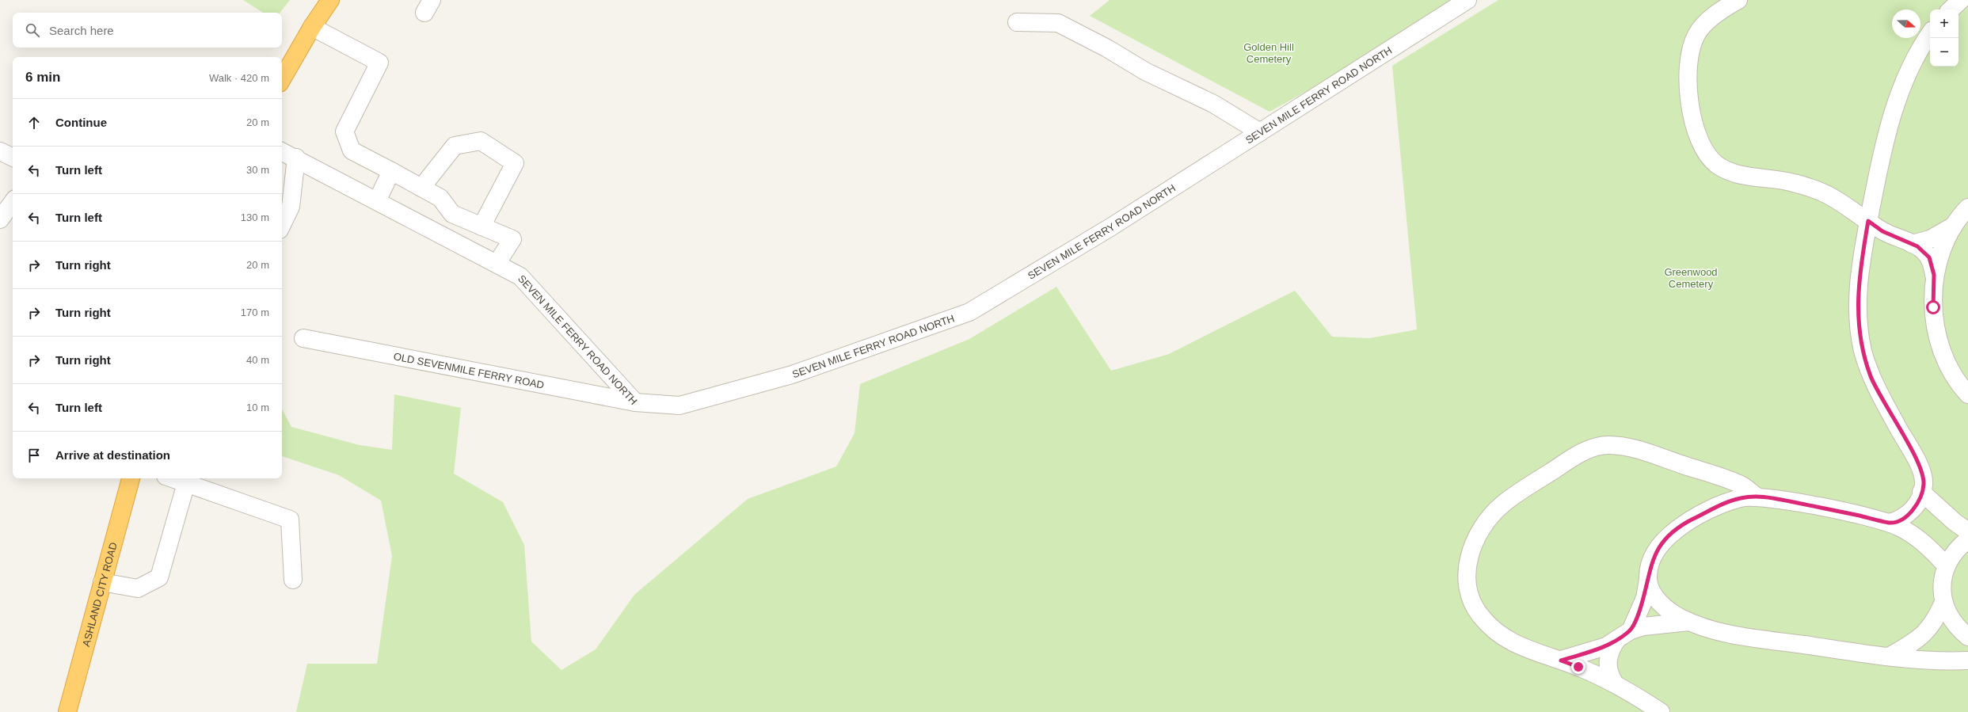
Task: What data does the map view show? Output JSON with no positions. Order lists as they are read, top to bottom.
{
  "streets": {
    "highway": ["ASHLAND CITY ROAD"],
    "street": ["SEVEN MILE FERRY ROAD NORTH", "OLD SEVENMILE FERRY ROAD"]
  },
  "crossings": [
    ["SEVEN MILE FERRY ROAD NORTH", "OLD SEVENMILE FERRY ROAD"]
  ],
  "parks": ["Golden Hill Cemetery", "Greenwood Cemetery"],
  "north": "right",
  "page": {
    "map_buttons": ["+", "−"],
    "search": "Search here",
    "heading": ["6 min", "Walk · 420 m"],
    "list": [
      ["Continue", "20 m"],
      ["Turn left", "30 m"],
      ["Turn left", "130 m"],
      ["Turn right", "20 m"],
      ["Turn right", "170 m"],
      ["Turn right", "40 m"],
      ["Turn left", "10 m"],
      "Arrive at destination"
    ]
  }
}
